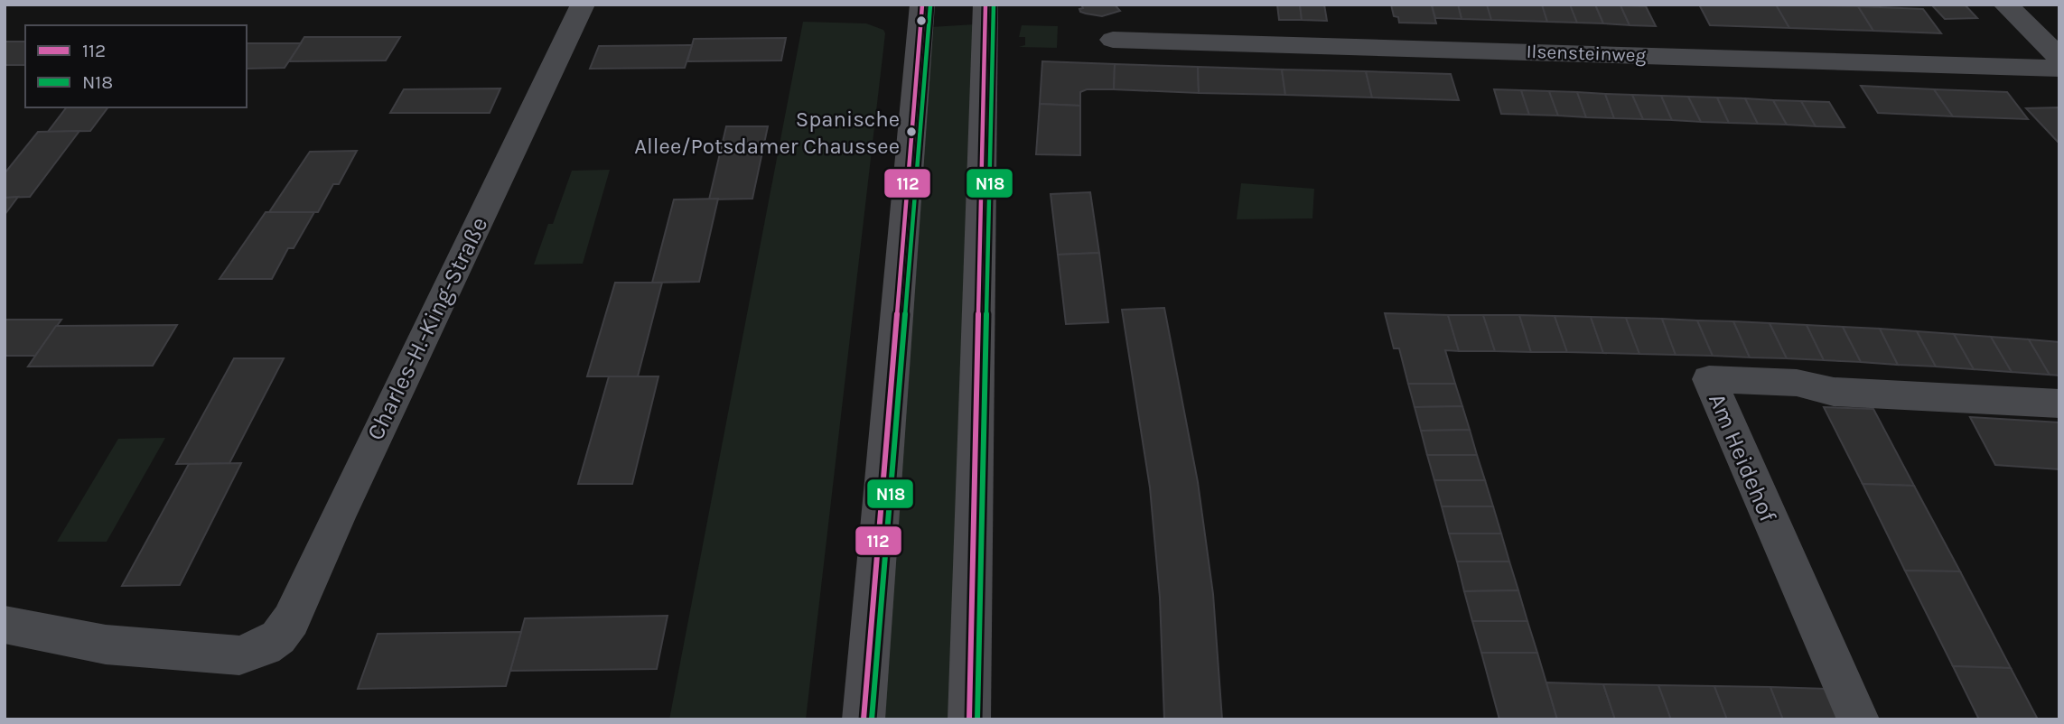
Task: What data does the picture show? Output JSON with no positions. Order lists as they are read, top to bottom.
{
  "streets": {
    "street": ["Ilsensteinweg", "Charles-H.-King-Straße", "Am Heidehof"]
  },
  "places": ["Spanische Allee/Potsdamer Chaussee"],
  "lines": ["transit line 112", "transit line N18"],
  "legend": ["112", "N18"]
}
